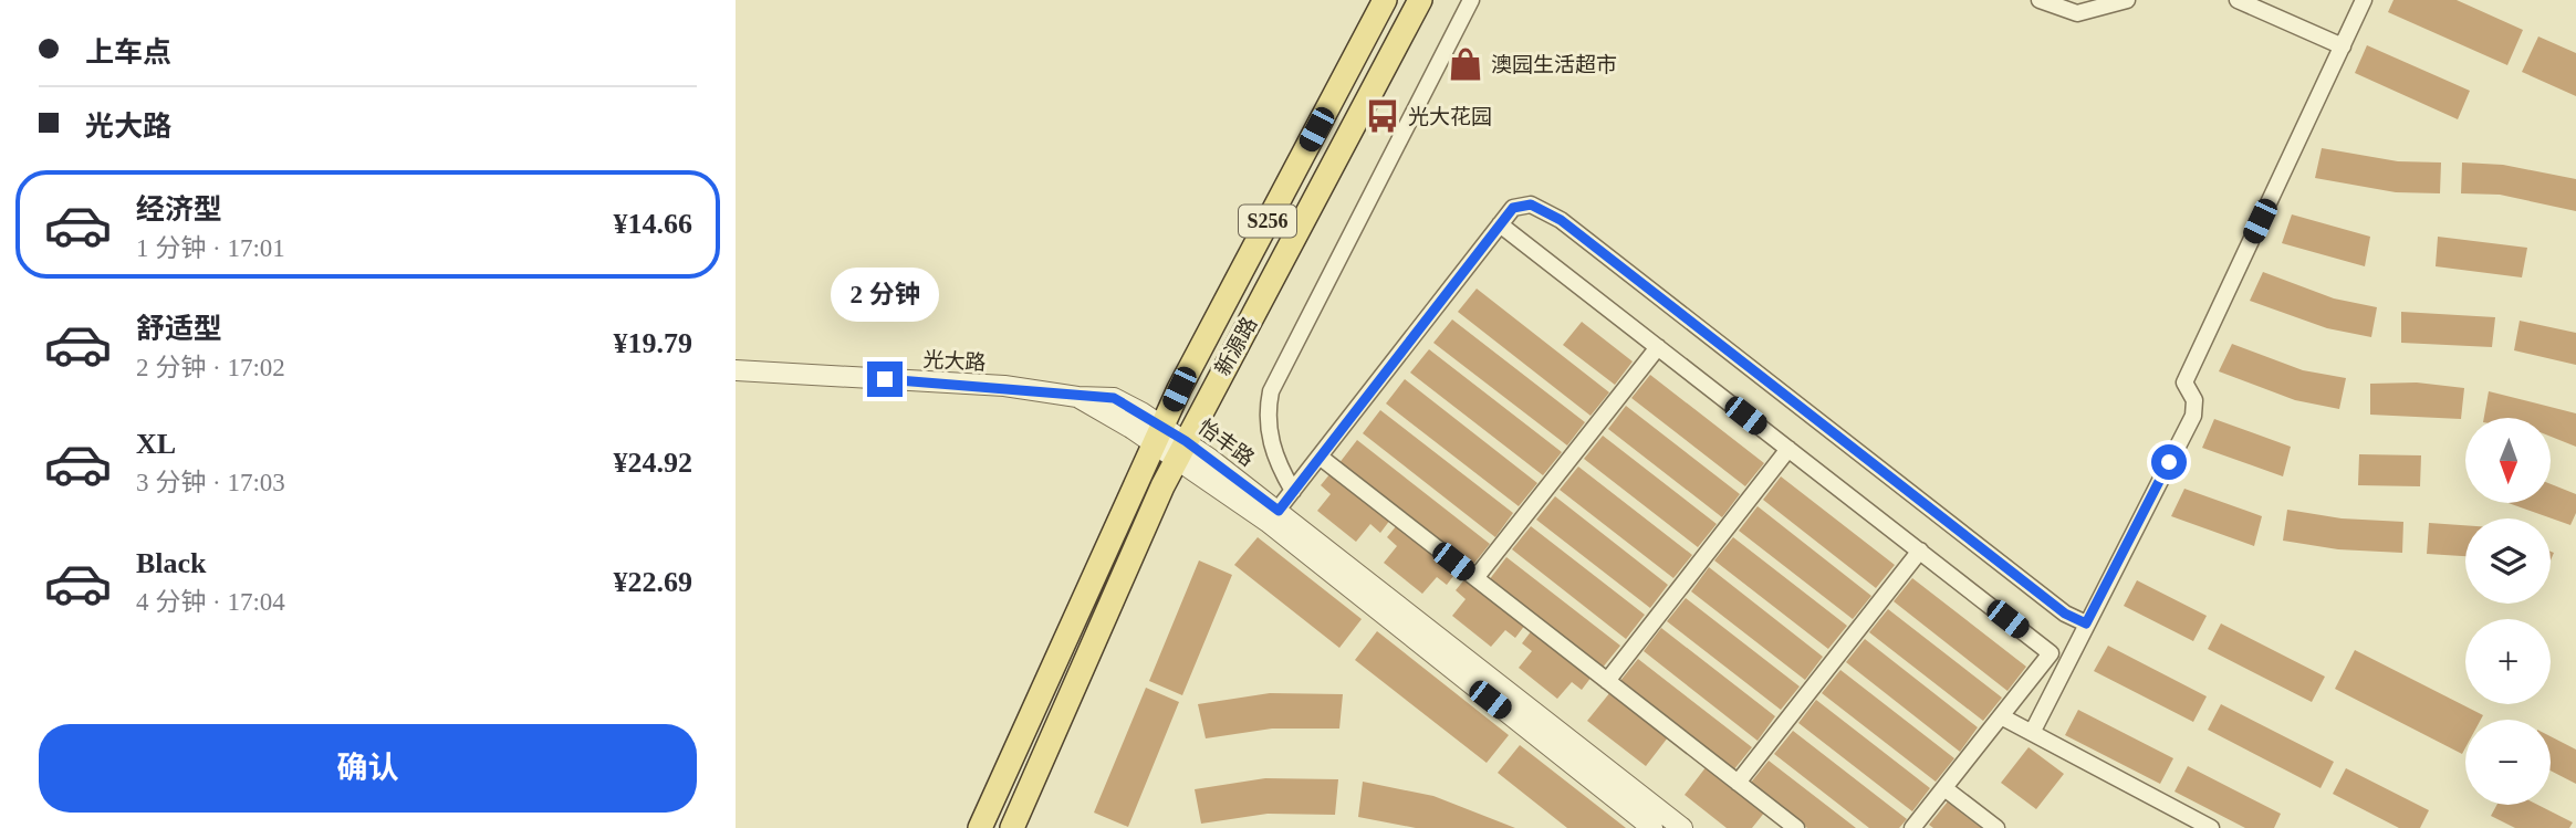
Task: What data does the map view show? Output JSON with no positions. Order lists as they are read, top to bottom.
{
  "streets": {
    "main road": ["S256", "新源路"],
    "street": ["光大路", "怡丰路"]
  },
  "crossings": [
    ["新源路", "怡丰路"],
    ["光大路", "怡丰路"]
  ],
  "places": {
    "shop": ["澳园生活超市"],
    "bus stop": ["光大花园"]
  },
  "north": "bottom",
  "page": {
    "banner": ["上车点", "光大路"],
    "list": [
      {
        "name": "经济型",
        "note": "1 分钟 · 17:01",
        "value": "¥14.66"
      },
      {
        "name": "舒适型",
        "note": "2 分钟 · 17:02",
        "value": "¥19.79"
      },
      {
        "name": "XL",
        "note": "3 分钟 · 17:03",
        "value": "¥24.92"
      },
      {
        "name": "Black",
        "note": "4 分钟 · 17:04",
        "value": "¥22.69"
      }
    ],
    "bubble": "2 分钟",
    "map_buttons": ["+", "−"],
    "buttons": "确认"
  }
}
